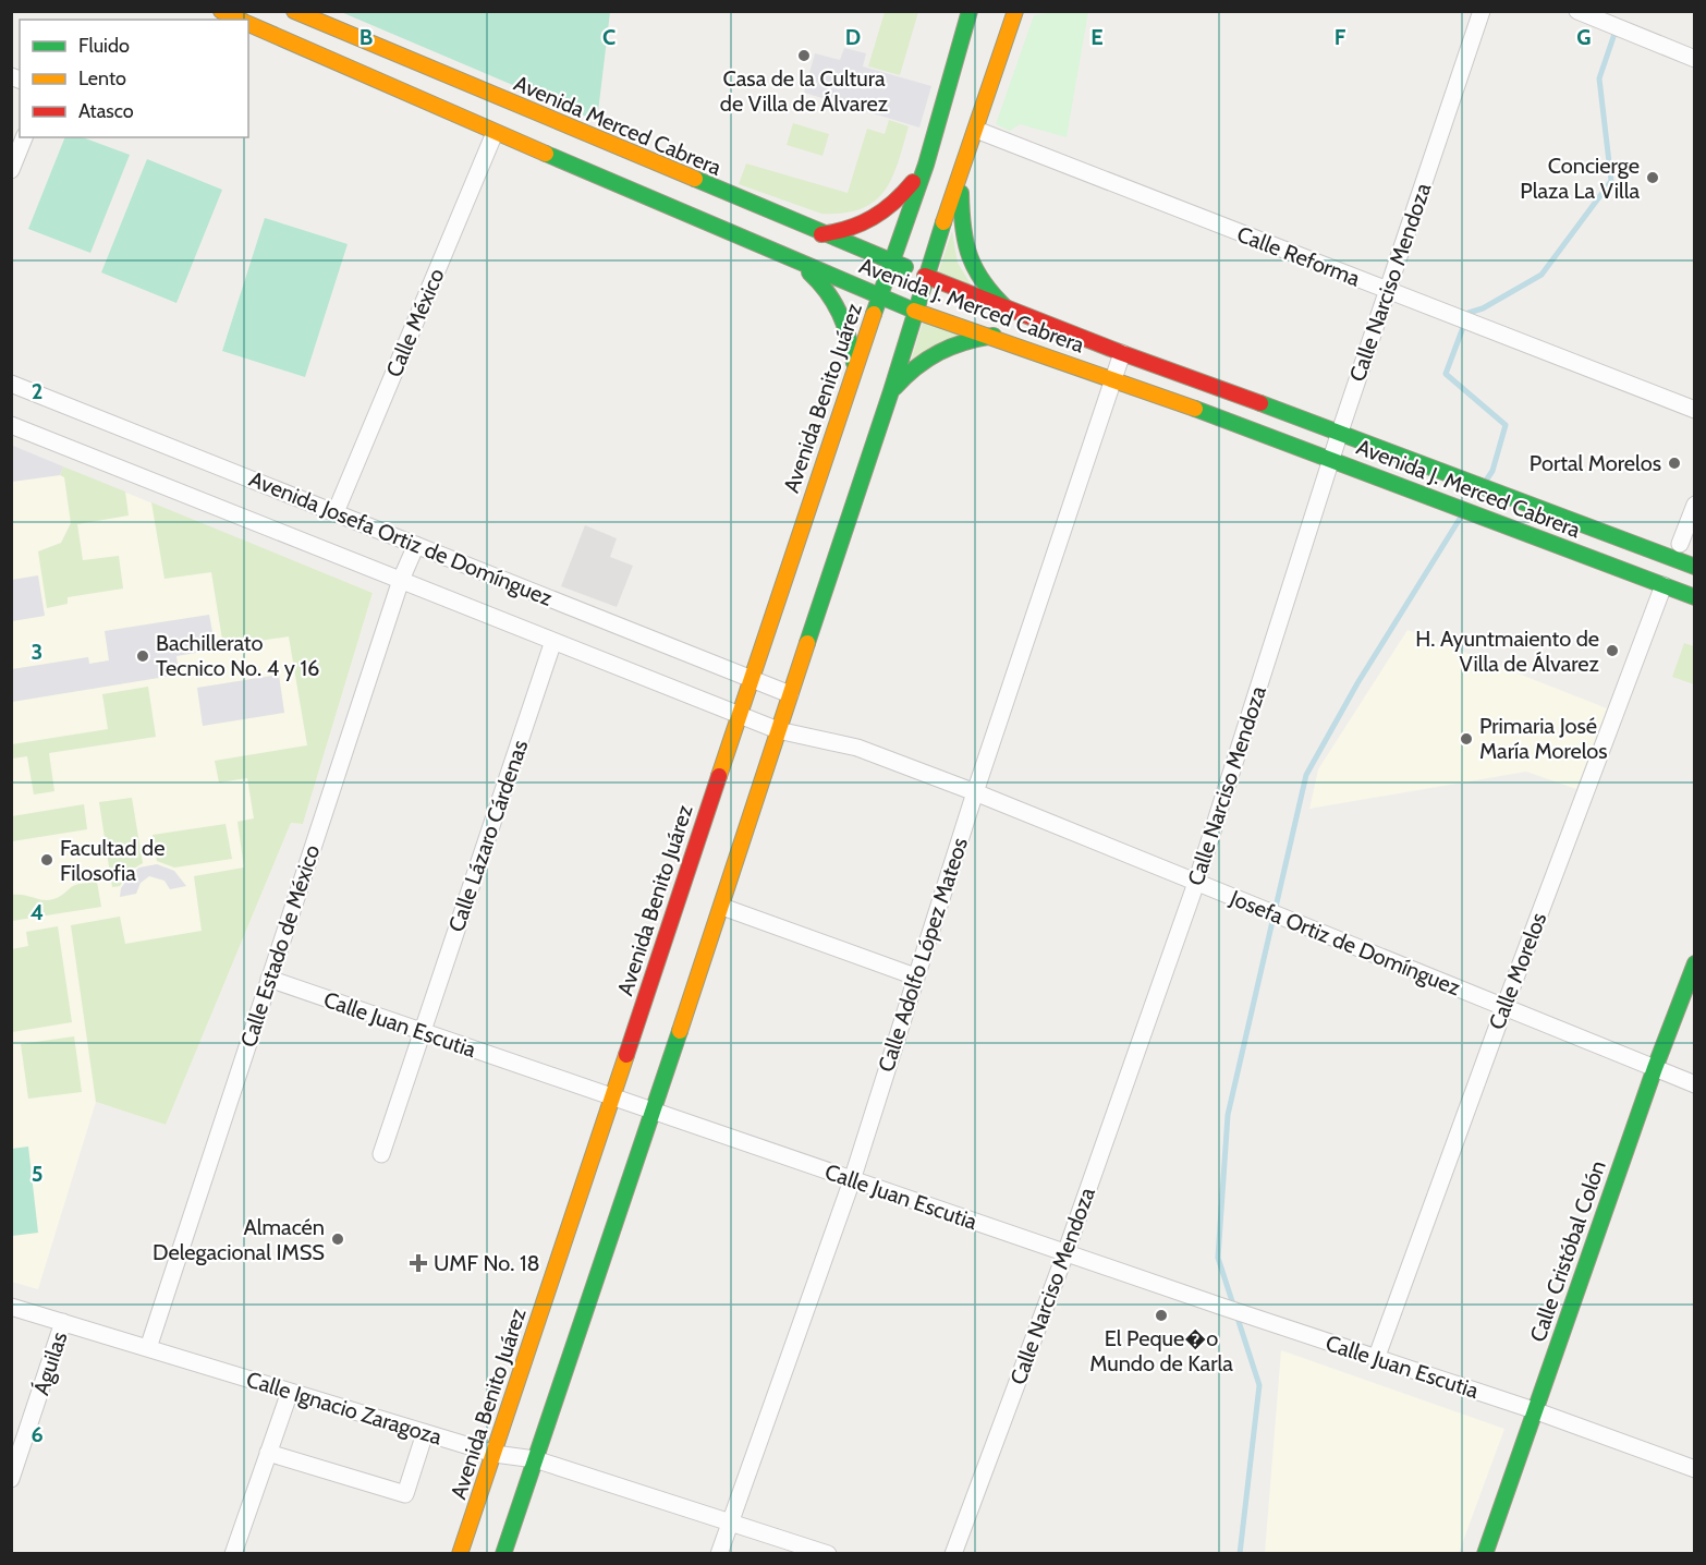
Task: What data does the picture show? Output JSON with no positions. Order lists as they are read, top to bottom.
{
  "streets": {
    "main road": [
      "Avenida Merced Cabrera",
      "Avenida J. Merced Cabrera",
      "Avenida Benito Juárez",
      "Calle Cristóbal Colón"
    ],
    "street": [
      "Calle Reforma",
      "Calle Narciso Mendoza",
      "Calle México",
      "Avenida Josefa Ortiz de Domínguez",
      "Calle Lázaro Cárdenas",
      "Josefa Ortiz de Domínguez",
      "Calle Estado de México",
      "Calle Adolfo López Mateos",
      "Calle Morelos",
      "Calle Juan Escutia",
      "Águilas",
      "Calle Ignacio Zaragoza"
    ]
  },
  "crossings": [
    ["Avenida Merced Cabrera", "Avenida J. Merced Cabrera"],
    ["Avenida Merced Cabrera", "Avenida Benito Juárez"],
    ["Calle Reforma", "Calle Narciso Mendoza"],
    ["Calle Narciso Mendoza", "Avenida J. Merced Cabrera"],
    ["Calle Narciso Mendoza", "Josefa Ortiz de Domínguez"],
    ["Calle Narciso Mendoza", "Calle Juan Escutia"],
    ["Avenida J. Merced Cabrera", "Calle México"],
    ["Avenida J. Merced Cabrera", "Avenida Benito Juárez"],
    ["Avenida J. Merced Cabrera", "Calle Adolfo López Mateos"],
    ["Avenida J. Merced Cabrera", "Calle Morelos"],
    ["Calle México", "Avenida Josefa Ortiz de Domínguez"],
    ["Avenida Benito Juárez", "Avenida Josefa Ortiz de Domínguez"],
    ["Avenida Benito Juárez", "Calle Juan Escutia"],
    ["Avenida Benito Juárez", "Calle Ignacio Zaragoza"],
    ["Avenida Josefa Ortiz de Domínguez", "Calle Lázaro Cárdenas"],
    ["Avenida Josefa Ortiz de Domínguez", "Josefa Ortiz de Domínguez"],
    ["Avenida Josefa Ortiz de Domínguez", "Calle Estado de México"],
    ["Calle Lázaro Cárdenas", "Calle Juan Escutia"],
    ["Josefa Ortiz de Domínguez", "Calle Adolfo López Mateos"],
    ["Josefa Ortiz de Domínguez", "Calle Morelos"],
    ["Josefa Ortiz de Domínguez", "Calle Cristóbal Colón"],
    ["Calle Estado de México", "Calle Juan Escutia"],
    ["Calle Estado de México", "Calle Ignacio Zaragoza"],
    ["Calle Adolfo López Mateos", "Calle Juan Escutia"],
    ["Calle Adolfo López Mateos", "Calle Ignacio Zaragoza"],
    ["Calle Morelos", "Calle Juan Escutia"],
    ["Calle Juan Escutia", "Calle Cristóbal Colón"],
    ["Águilas", "Calle Ignacio Zaragoza"]
  ],
  "places": {
    "other": [
      "Casa de la Cultura de Villa de Álvarez",
      "Concierge Plaza La Villa",
      "Portal Morelos",
      "H. Ayuntmaiento de Villa de Álvarez",
      "Bachillerato Tecnico No. 4 y 16",
      "Primaria José María Morelos",
      "Facultad de Filosofia",
      "Almacén Delegacional IMSS",
      "El Peque�o Mundo de Karla"
    ],
    "health": ["UMF No. 18"]
  },
  "legend": ["Fluido", "Lento", "Atasco"],
  "grid": {
    "columns": [
      "B",
      "C",
      "D",
      "E",
      "F",
      "G"
    ],
    "rows": [
      "2",
      "3",
      "4",
      "5",
      "6"
    ]
  }
}
